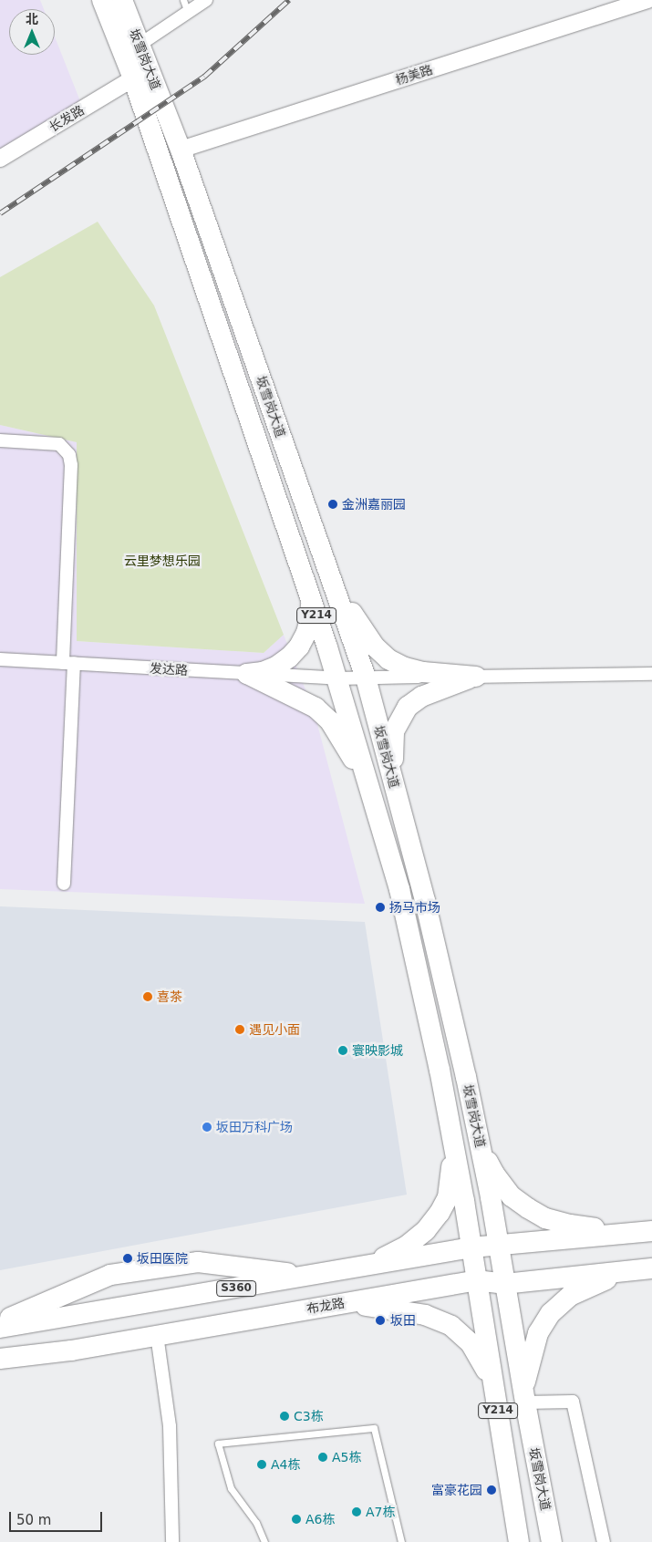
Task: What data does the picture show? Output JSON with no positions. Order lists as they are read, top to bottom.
{
  "streets": {
    "main road": [
      "坂雪岗大道",
      "Y214",
      "S360",
      "布龙路"
    ],
    "street": ["杨美路", "长发路", "发达路"]
  },
  "crossings": [
    ["坂雪岗大道", "杨美路"],
    ["坂雪岗大道", "长发路"],
    ["坂雪岗大道", "发达路"],
    ["坂雪岗大道", "S360"],
    ["坂雪岗大道", "布龙路"]
  ],
  "parks": ["云里梦想乐园"],
  "places": [
    "金洲嘉丽园",
    "扬马市场",
    "喜茶",
    "遇见小面",
    "寰映影城",
    "坂田万科广场",
    "坂田医院",
    "坂田",
    "C3栋",
    "A5栋",
    "A4栋",
    "富豪花园",
    "A7栋",
    "A6栋"
  ],
  "scale_bar": "50 m",
  "north": "top"
}
